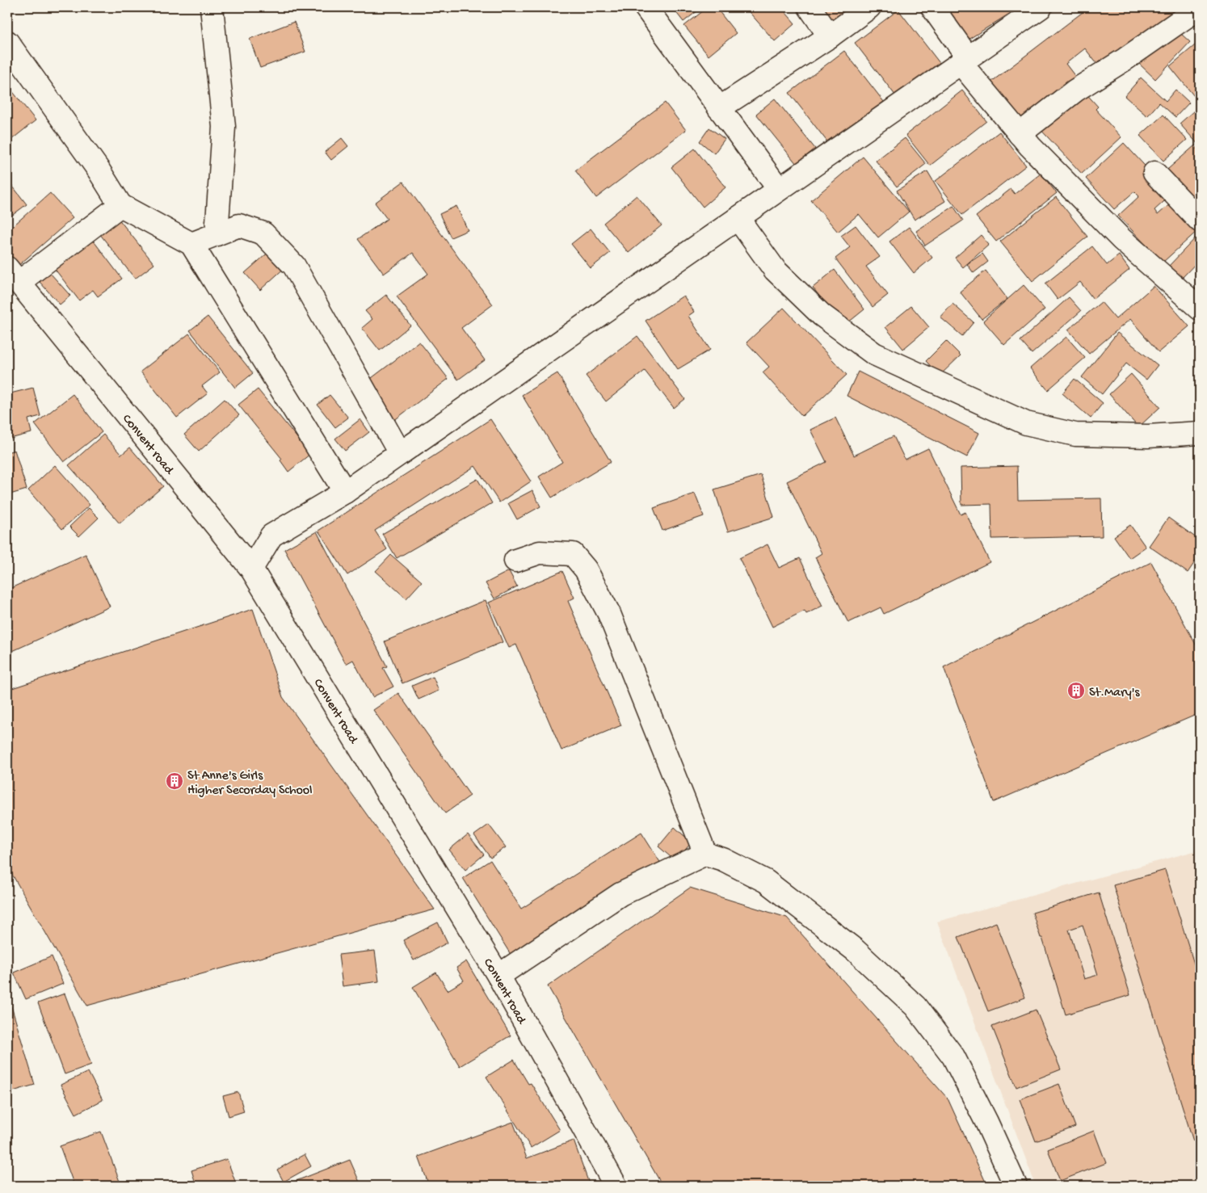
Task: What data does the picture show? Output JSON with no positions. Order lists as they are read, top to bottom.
{
  "streets": {
    "street": ["Convent road"]
  },
  "places": {
    "building": ["St.Mary's", "St Anne's Girls Higher Secorday School"]
  }
}
